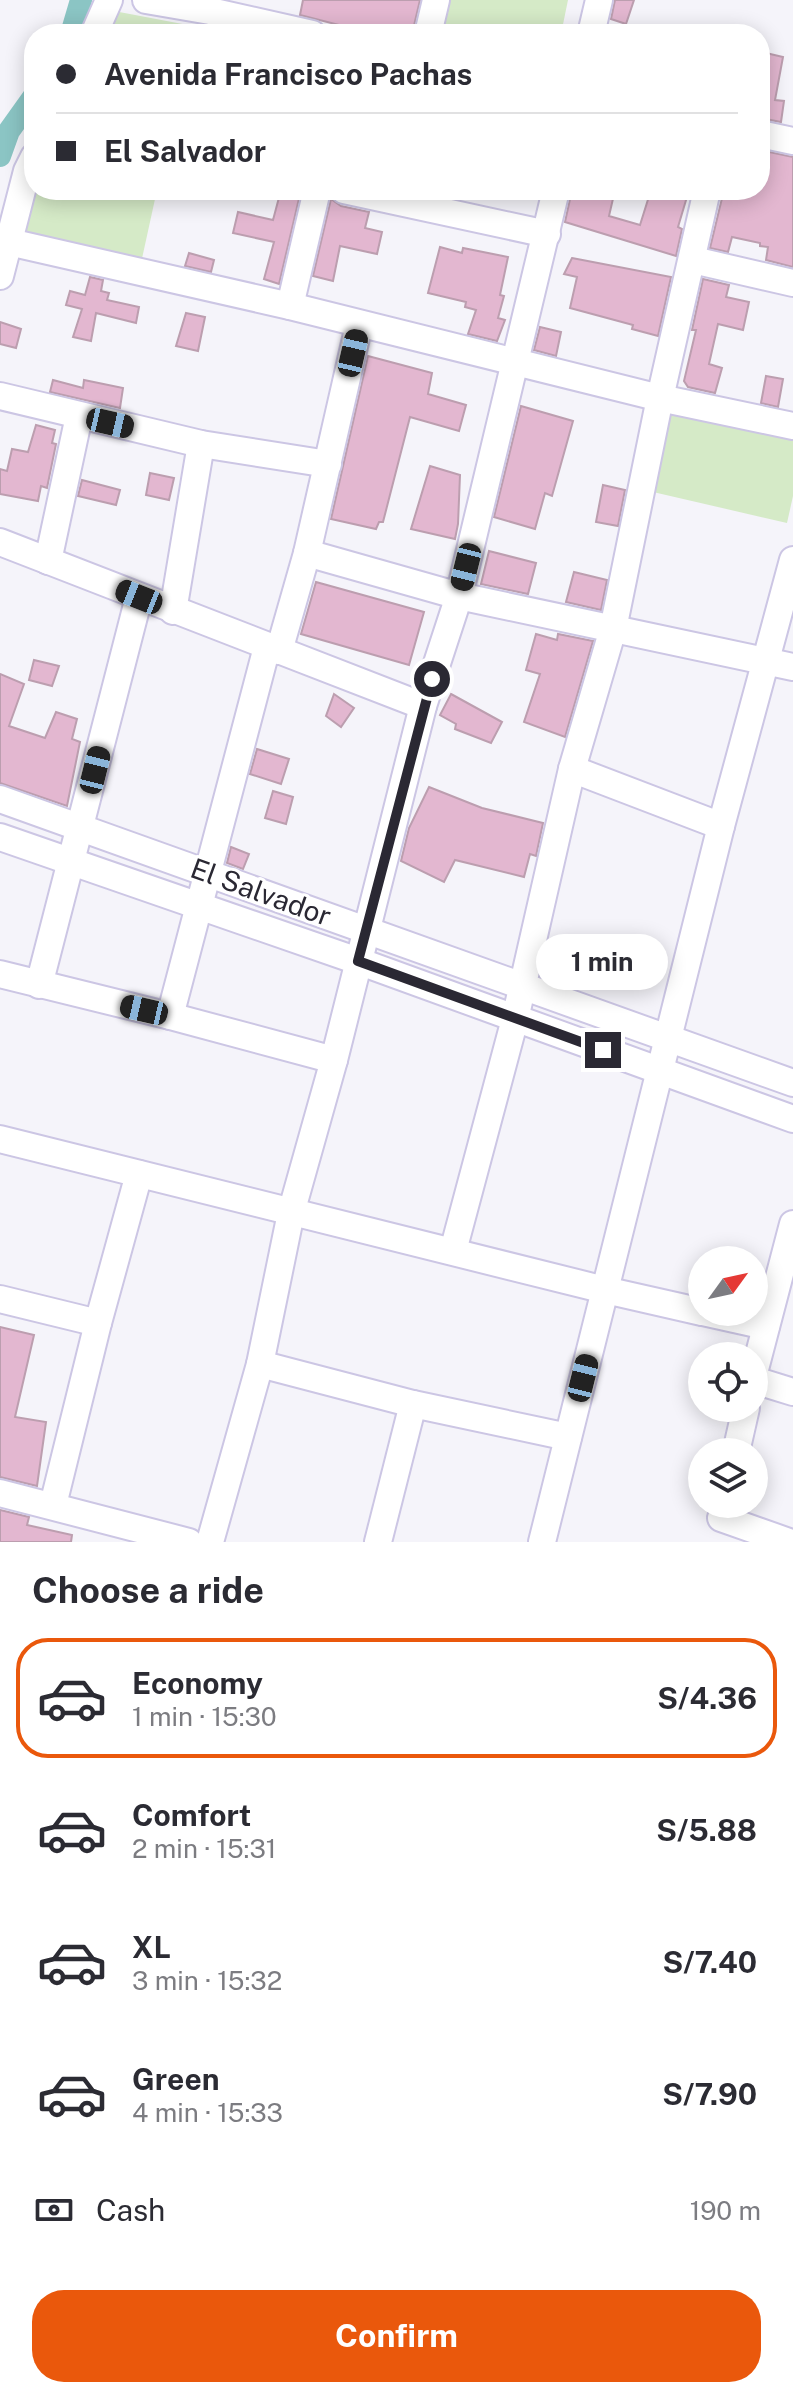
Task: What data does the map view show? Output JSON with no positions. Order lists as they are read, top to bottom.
{
  "streets": {
    "street": ["El Salvador"]
  },
  "north": "top right",
  "page": {
    "banner": ["Avenida Francisco Pachas", "El Salvador"],
    "bubble": "1 min",
    "heading": "Choose a ride",
    "list": [
      {
        "name": "Economy",
        "note": "1 min · 15:30",
        "value": "S/4.36"
      },
      {
        "name": "Comfort",
        "note": "2 min · 15:31",
        "value": "S/5.88"
      },
      {
        "name": "XL",
        "note": "3 min · 15:32",
        "value": "S/7.40"
      },
      {
        "name": "Green",
        "note": "4 min · 15:33",
        "value": "S/7.90"
      }
    ],
    "pay": ["Cash", "190 m"],
    "buttons": "Confirm"
  }
}
